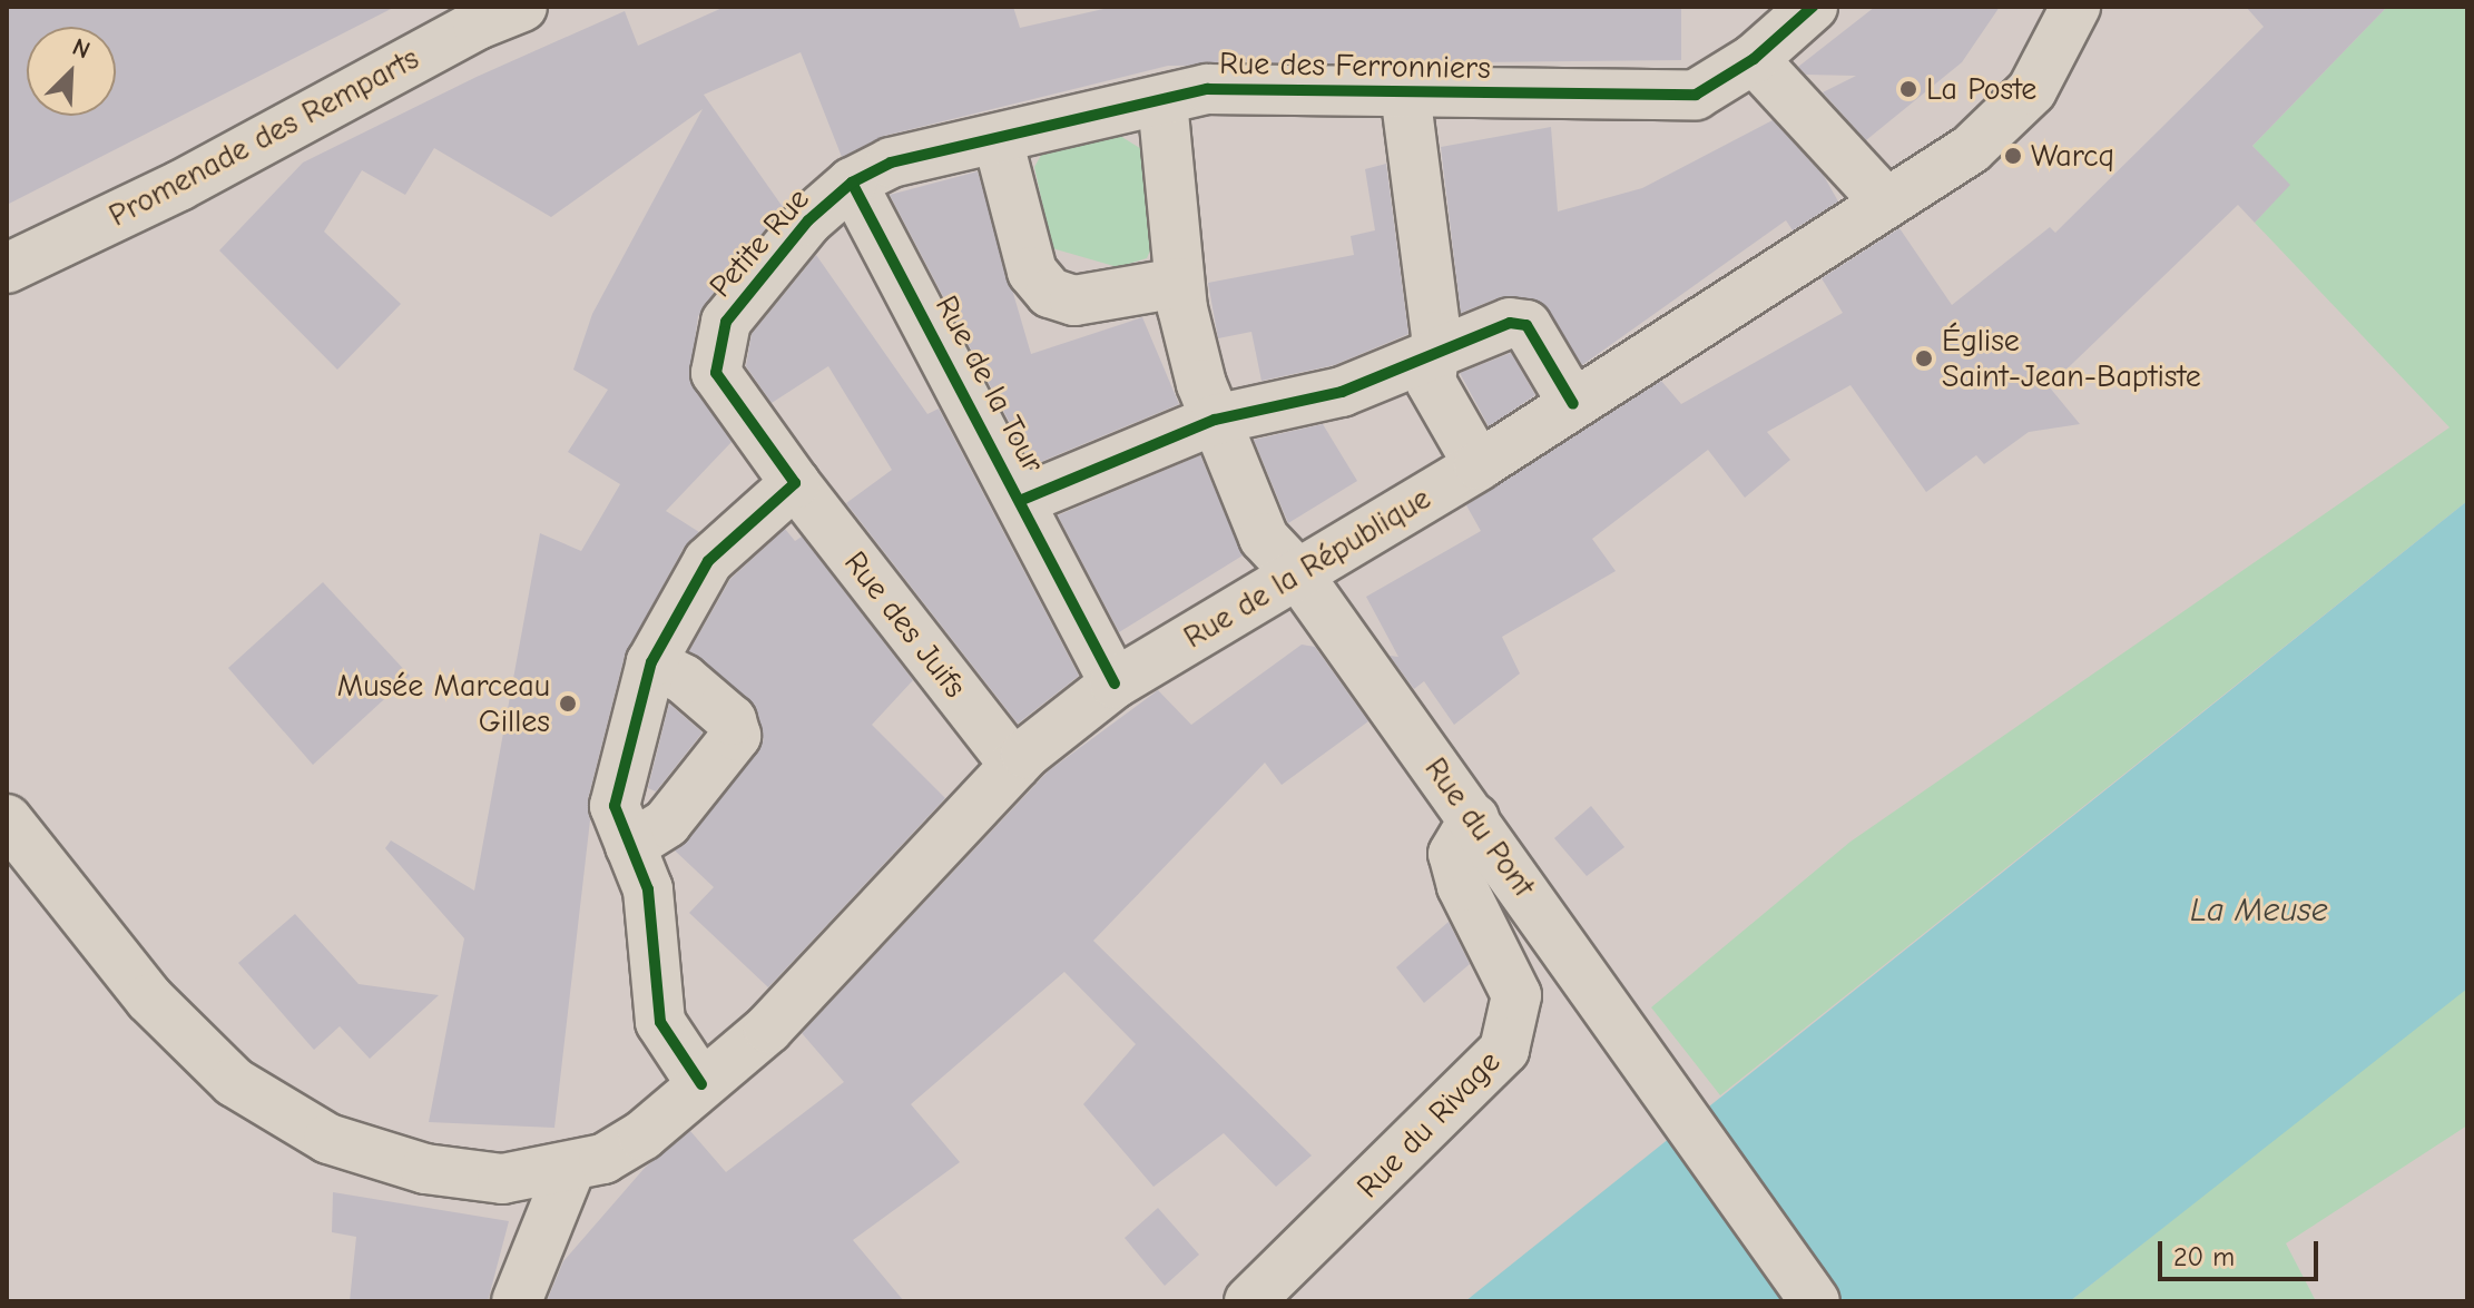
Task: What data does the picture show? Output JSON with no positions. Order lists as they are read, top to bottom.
{
  "streets": {
    "street": [
      "Rue des Ferronniers",
      "Promenade des Remparts",
      "Petite Rue",
      "Rue de la Tour",
      "Rue de la République",
      "Rue des Juifs",
      "Rue du Pont",
      "Rue du Rivage"
    ]
  },
  "crossings": [
    ["Rue des Ferronniers", "Petite Rue"],
    ["Rue des Ferronniers", "Rue de la Tour"],
    ["Rue des Ferronniers", "Rue du Pont"],
    ["Petite Rue", "Rue de la Tour"],
    ["Petite Rue", "Rue des Juifs"],
    ["Rue de la Tour", "Rue de la République"],
    ["Rue de la République", "Rue des Juifs"],
    ["Rue de la République", "Rue du Pont"],
    ["Rue du Pont", "Rue du Rivage"]
  ],
  "water": ["La Meuse"],
  "places": [
    "La Poste",
    "Warcq",
    "Église Saint-Jean-Baptiste",
    "Musée Marceau Gilles"
  ],
  "scale_bar": "20 m",
  "north": "top right"
}
